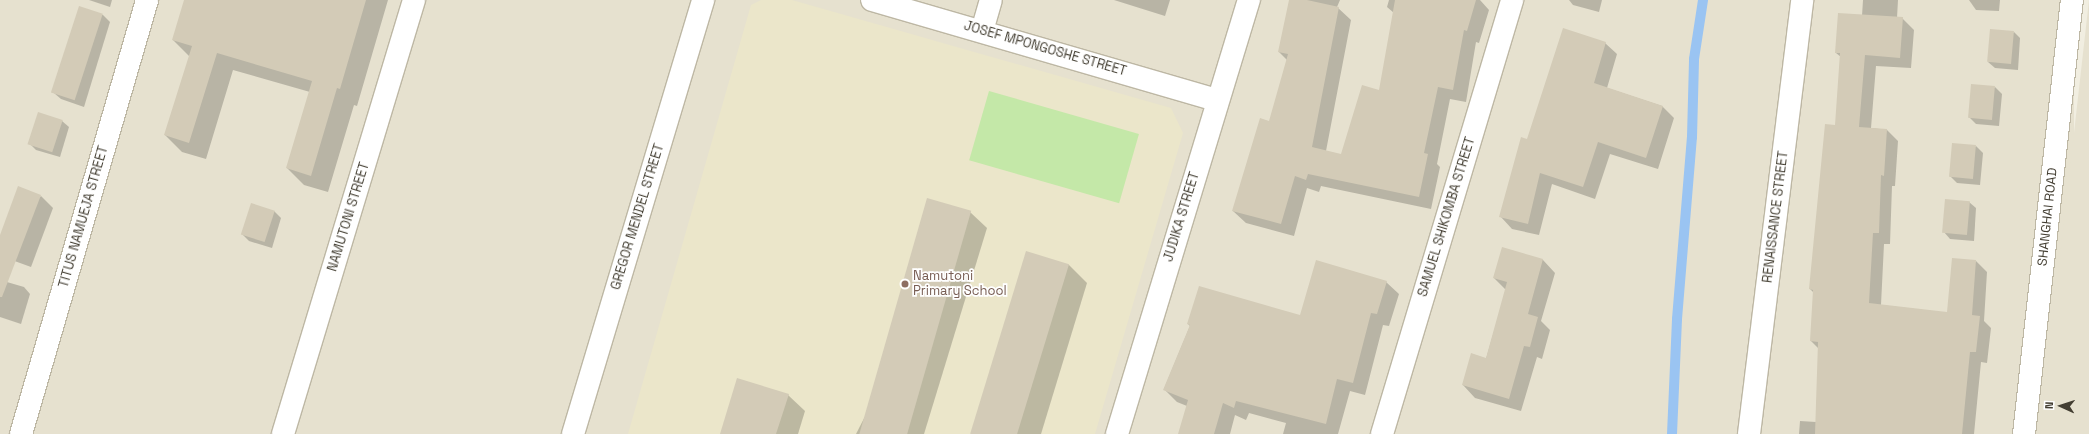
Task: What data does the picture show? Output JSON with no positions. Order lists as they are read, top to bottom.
{
  "streets": {
    "street": [
      "JOSEF MPONGOSHE STREET",
      "TITUS NAMUEJA STREET",
      "NAMUTONI STREET",
      "GREGOR MENDEL STREET",
      "JUDIKA STREET",
      "SAMUEL SHIKOMBA STREET",
      "RENAISSANCE STREET",
      "SHANGHAI ROAD"
    ]
  },
  "crossings": [
    ["JOSEF MPONGOSHE STREET", "JUDIKA STREET"]
  ],
  "places": ["Namutoni Primary School"],
  "north": "left"
}
